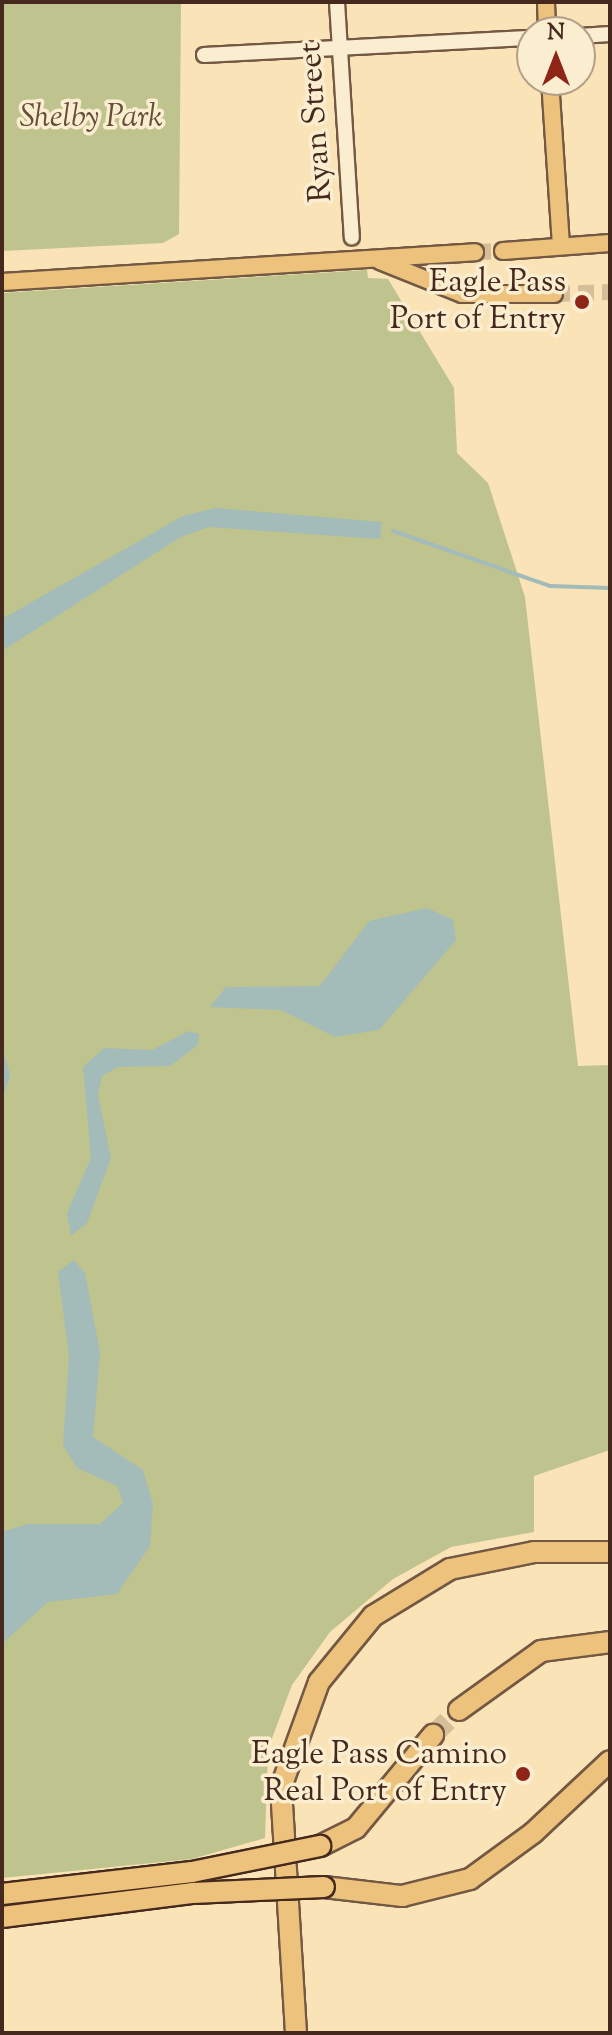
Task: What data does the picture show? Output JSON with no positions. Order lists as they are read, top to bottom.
{
  "streets": {
    "street": ["Ryan Street"]
  },
  "parks": ["Shelby Park"],
  "places": ["Eagle Pass Port of Entry", "Eagle Pass Camino Real Port of Entry"],
  "north": "top"
}
